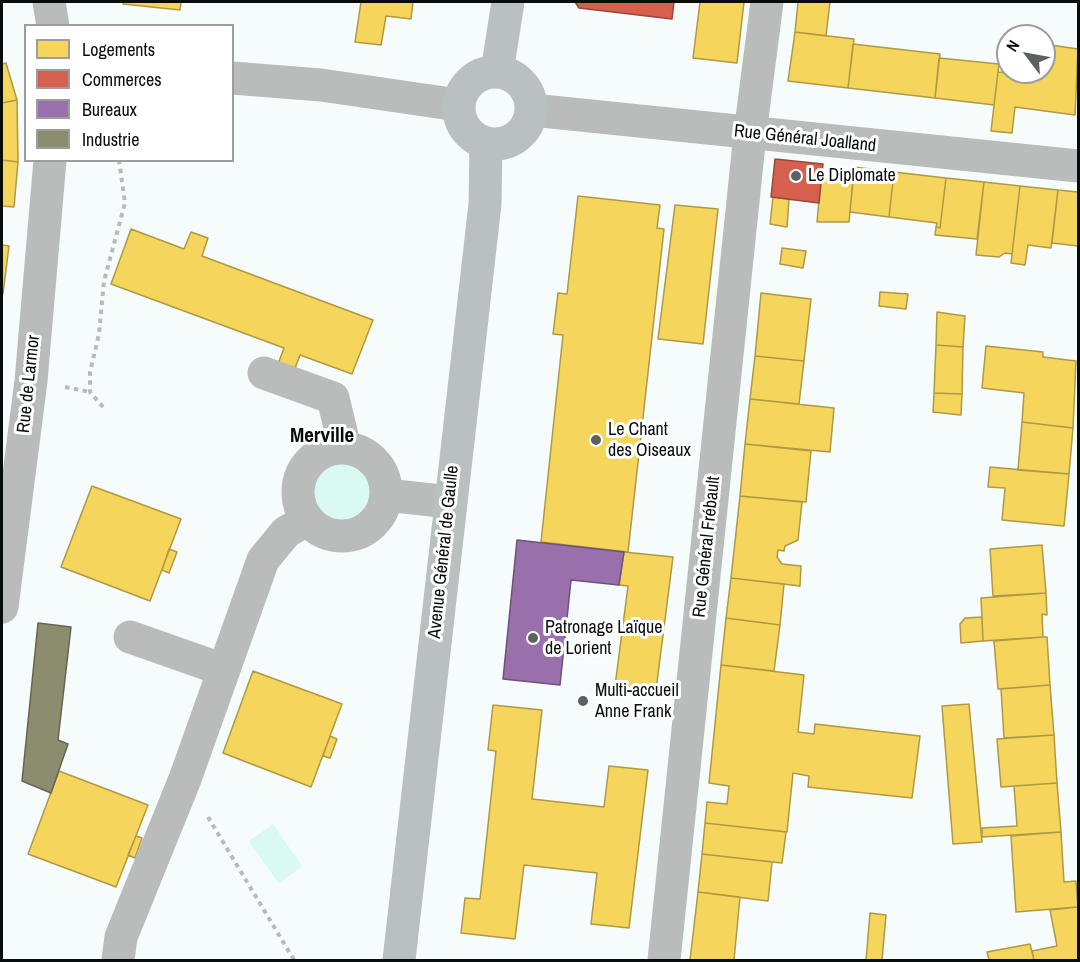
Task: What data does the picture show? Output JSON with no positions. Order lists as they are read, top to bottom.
{
  "streets": {
    "main road": ["Avenue Général de Gaulle"],
    "street": ["Rue Général Joalland", "Rue de Larmor", "Rue Général Frébault"]
  },
  "crossings": [
    ["Rue Général Joalland", "Rue Général Frébault"],
    ["Rue Général Joalland", "Avenue Général de Gaulle"]
  ],
  "districts": ["Merville"],
  "places": [
    "Le Diplomate",
    "Le Chant des Oiseaux",
    "Patronage Laïque de Lorient",
    "Multi-accueil Anne Frank"
  ],
  "legend": [
    "Logements",
    "Commerces",
    "Bureaux",
    "Industrie"
  ],
  "north": "top left"
}
